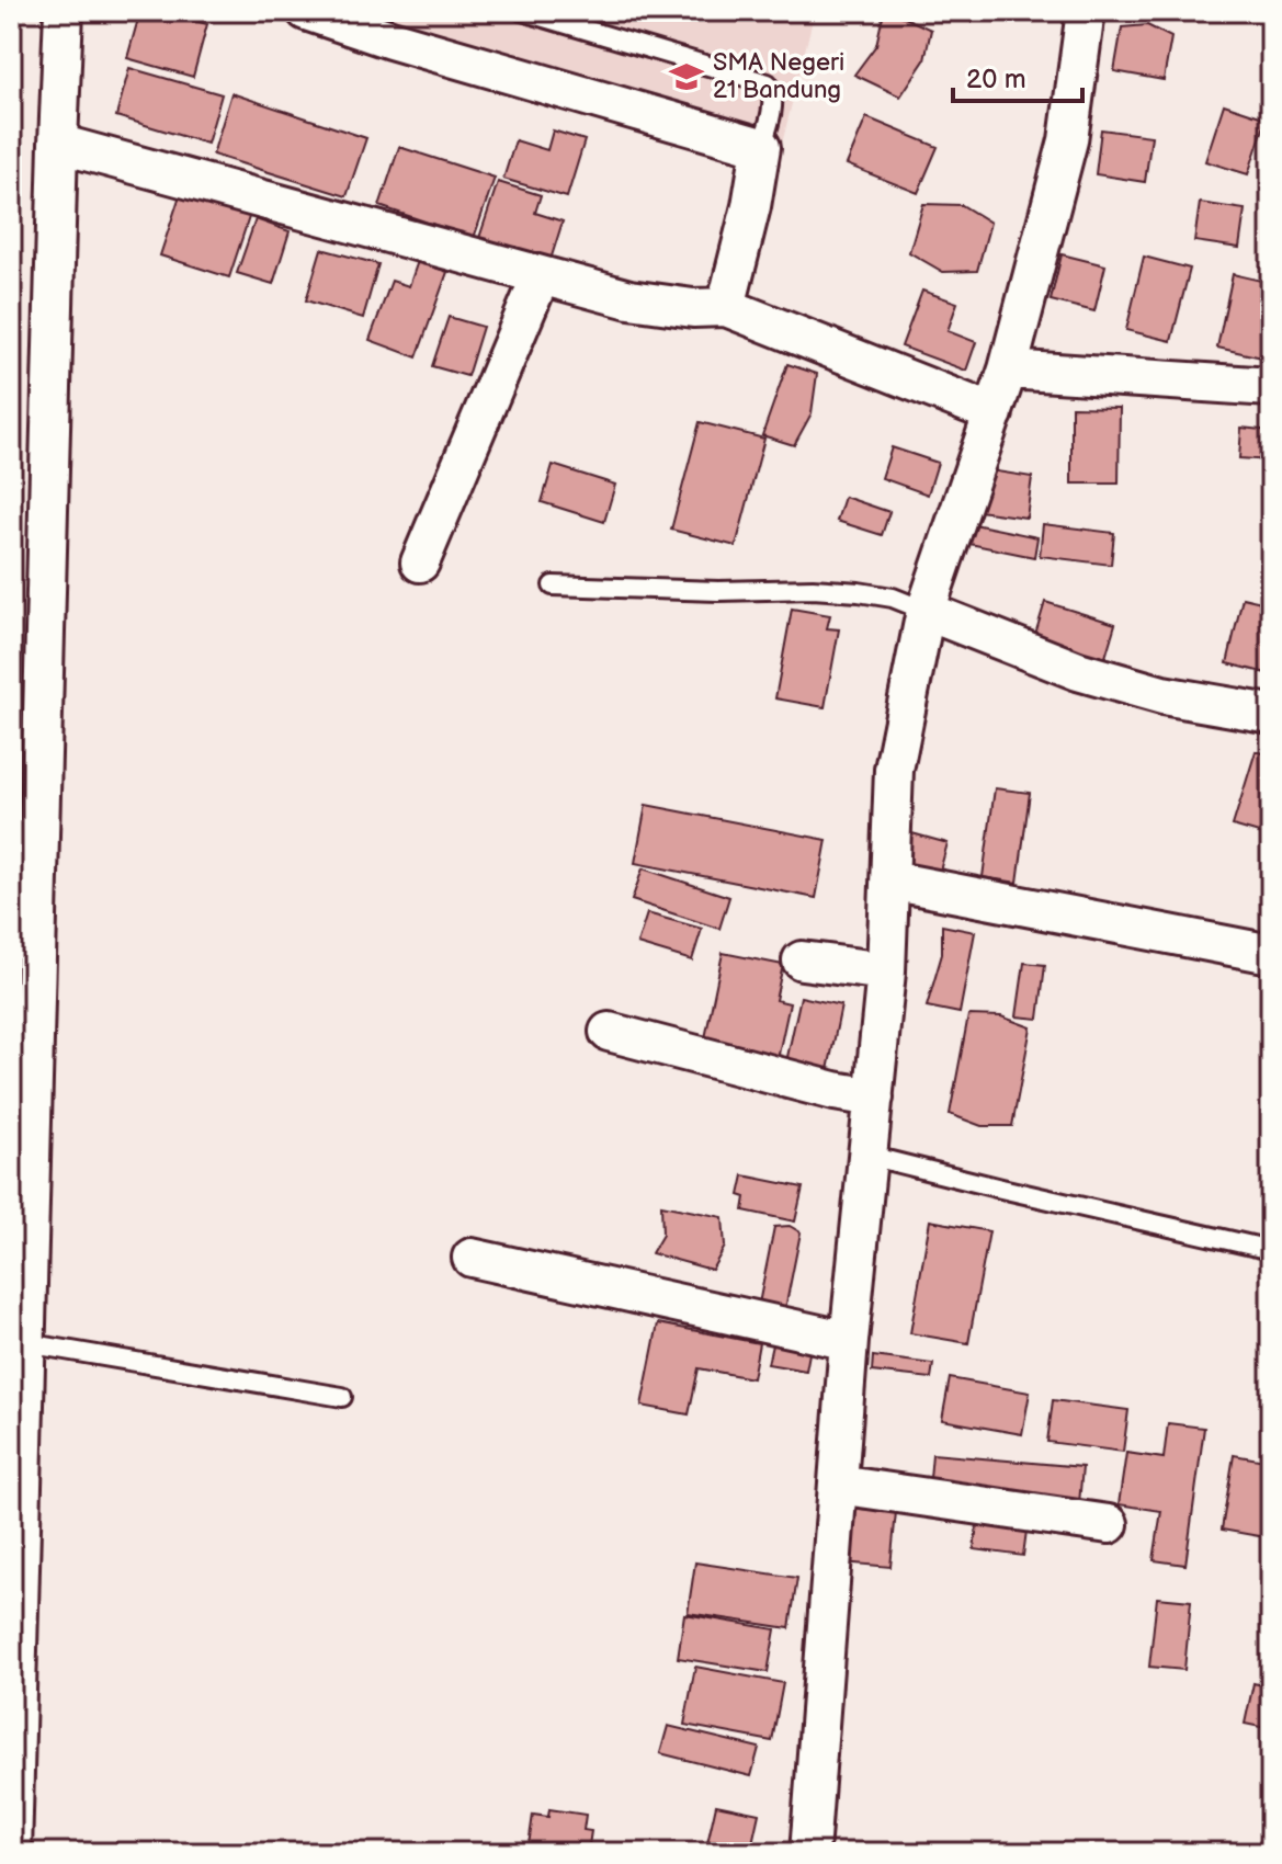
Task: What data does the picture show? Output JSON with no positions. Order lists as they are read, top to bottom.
{
  "places": {
    "school or university": ["SMA Negeri 21 Bandung"]
  },
  "scale_bar": "20 m"
}
